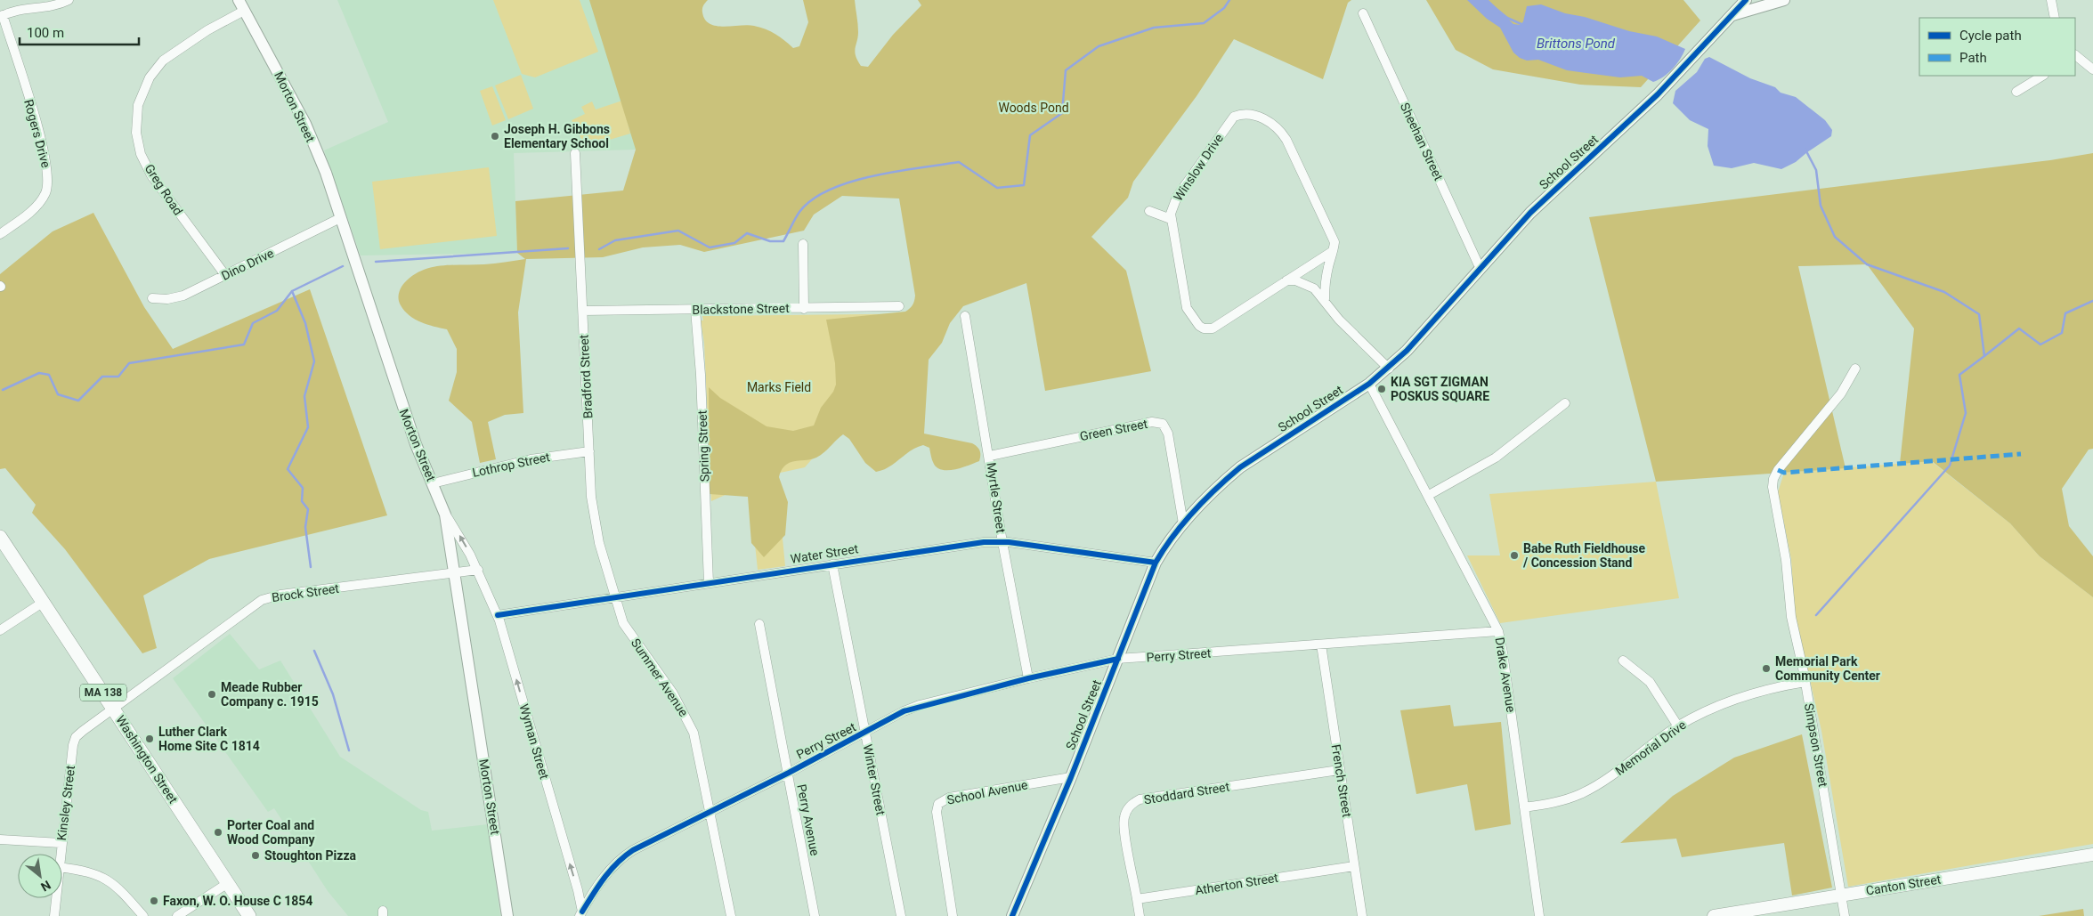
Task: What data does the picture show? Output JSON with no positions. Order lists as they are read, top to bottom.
{
  "streets": {
    "main road": ["MA 138", "Washington Street", "Canton Street"],
    "street": [
      "Morton Street",
      "Rogers Drive",
      "Sheehan Street",
      "School Street",
      "Winslow Drive",
      "Greg Road",
      "Dino Drive",
      "Blackstone Street",
      "Bradford Street",
      "Green Street",
      "Spring Street",
      "Lothrop Street",
      "Myrtle Street",
      "Water Street",
      "Brock Street",
      "Perry Street",
      "Drake Avenue",
      "Summer Avenue",
      "Wyman Street",
      "Simpson Street",
      "Memorial Drive",
      "Winter Street",
      "French Street",
      "School Avenue",
      "Stoddard Street",
      "Kinsley Street",
      "Perry Avenue",
      "Atherton Street"
    ]
  },
  "crossings": [
    ["Morton Street", "Greg Road"],
    ["Morton Street", "Dino Drive"],
    ["Morton Street", "Lothrop Street"],
    ["Morton Street", "Brock Street"],
    ["Morton Street", "Wyman Street"],
    ["Sheehan Street", "School Street"],
    ["School Street", "Green Street"],
    ["School Street", "Water Street"],
    ["School Street", "Perry Street"],
    ["School Street", "Drake Avenue"],
    ["School Street", "School Avenue"],
    ["Greg Road", "Dino Drive"],
    ["Blackstone Street", "Bradford Street"],
    ["Blackstone Street", "Spring Street"],
    ["Bradford Street", "Lothrop Street"],
    ["Bradford Street", "Water Street"],
    ["Bradford Street", "Summer Avenue"],
    ["Green Street", "Myrtle Street"],
    ["Spring Street", "Water Street"],
    ["Myrtle Street", "Water Street"],
    ["Myrtle Street", "Perry Street"],
    ["Water Street", "Summer Avenue"],
    ["Water Street", "Wyman Street"],
    ["Water Street", "Winter Street"],
    ["Brock Street", "Wyman Street"],
    ["Brock Street", "Washington Street"],
    ["Brock Street", "Kinsley Street"],
    ["Perry Street", "Drake Avenue"],
    ["Perry Street", "Summer Avenue"],
    ["Perry Street", "Wyman Street"],
    ["Perry Street", "Winter Street"],
    ["Perry Street", "French Street"],
    ["Perry Street", "Perry Avenue"],
    ["Drake Avenue", "Memorial Drive"],
    ["Simpson Street", "Memorial Drive"],
    ["Simpson Street", "Canton Street"],
    ["Washington Street", "Kinsley Street"],
    ["French Street", "Stoddard Street"],
    ["French Street", "Atherton Street"],
    ["Stoddard Street", "Atherton Street"]
  ],
  "one_way": ["Wyman Street"],
  "water": ["Brittons Pond"],
  "parks": ["Woods Pond", "Marks Field"],
  "places": [
    "Joseph H. Gibbons Elementary School",
    "KIA SGT ZIGMAN POSKUS SQUARE",
    "Babe Ruth Fieldhouse / Concession Stand",
    "Memorial Park Community Center",
    "Meade Rubber Company c. 1915",
    "Luther Clark Home Site C 1814",
    "Porter Coal and Wood Company",
    "Stoughton Pizza",
    "Faxon, W. O. House C 1854"
  ],
  "legend": ["Cycle path", "Path"],
  "scale_bar": "100 m",
  "north": "bottom right"
}
